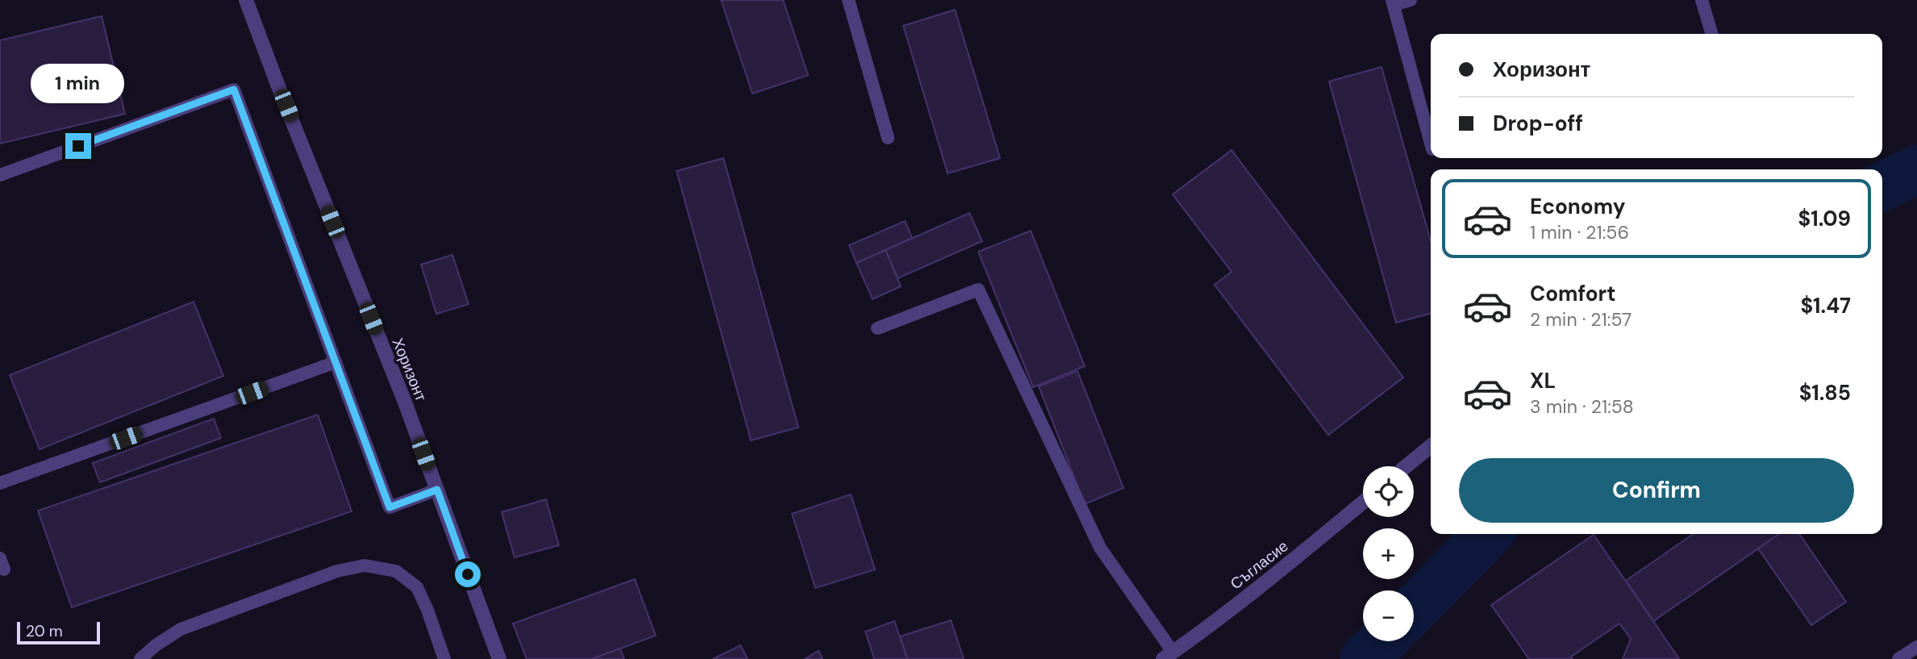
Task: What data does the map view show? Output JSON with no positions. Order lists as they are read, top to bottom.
{
  "streets": {
    "street": ["Хоризонт", "Съгласие"]
  },
  "scale_bar": "20 m",
  "page": {
    "banner": ["Хоризонт", "Drop-off"],
    "bubble": "1 min",
    "list": [
      {
        "name": "Economy",
        "note": "1 min · 21:56",
        "value": "$1.09"
      },
      {
        "name": "Comfort",
        "note": "2 min · 21:57",
        "value": "$1.47"
      },
      {
        "name": "XL",
        "note": "3 min · 21:58",
        "value": "$1.85"
      }
    ],
    "buttons": "Confirm",
    "map_buttons": ["+", "−"],
    "scale": "20 m"
  }
}
